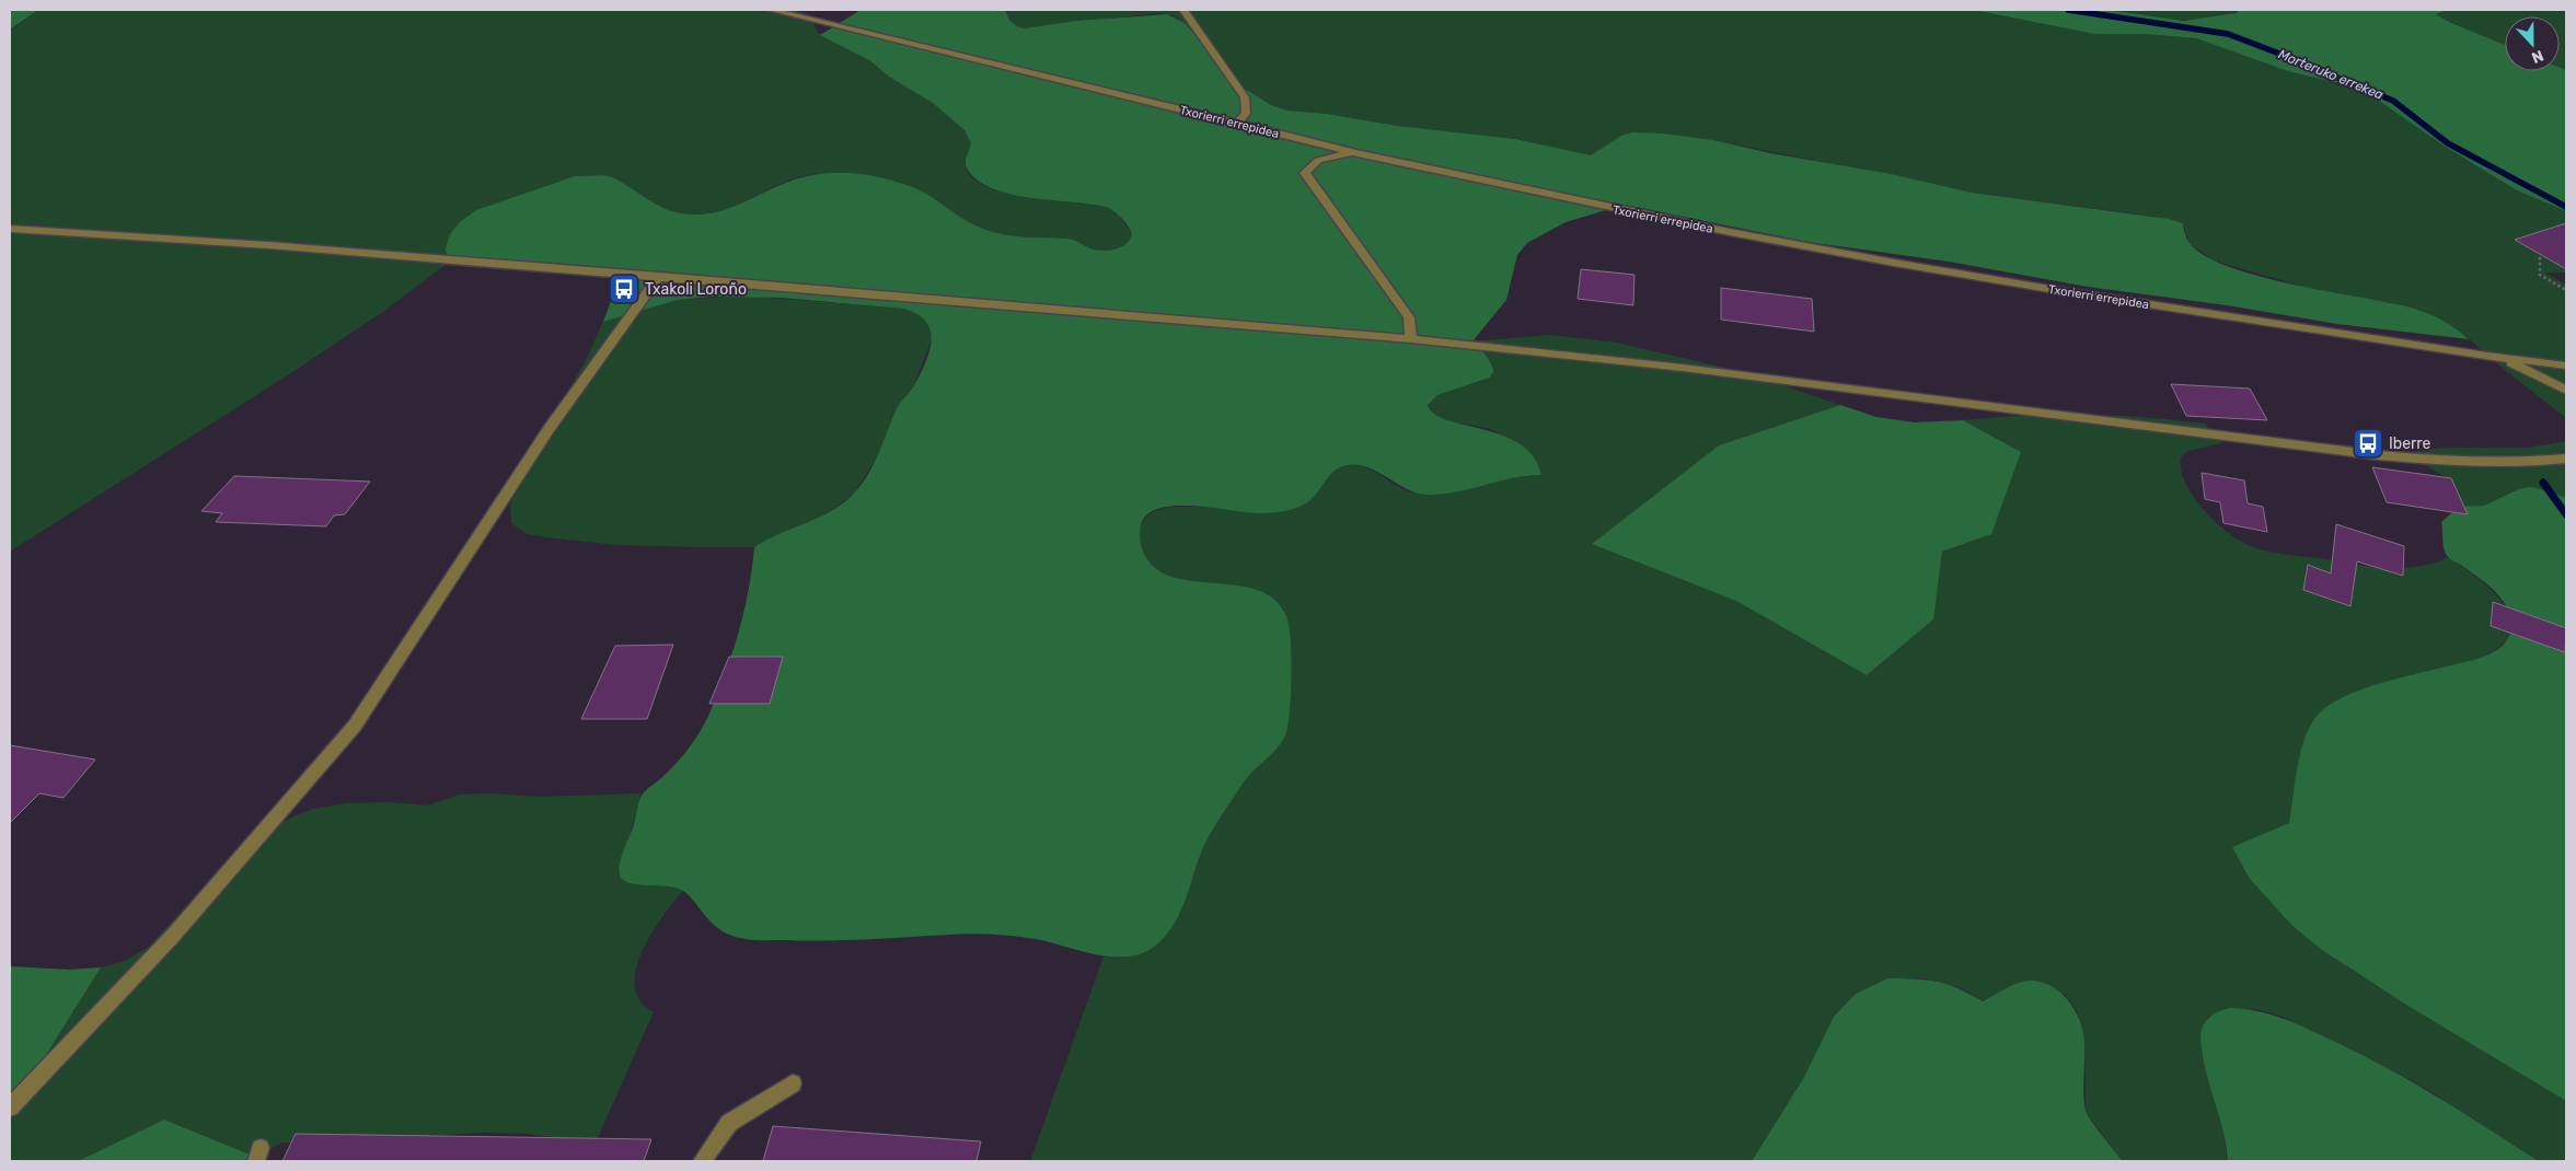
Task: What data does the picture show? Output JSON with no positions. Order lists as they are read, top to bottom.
{
  "streets": {
    "street": ["Txorierri errepidea"]
  },
  "water": ["Morteruko errekea"],
  "places": {
    "bus stop": ["Txakoli Loroño", "Iberre"]
  },
  "north": "bottom"
}
